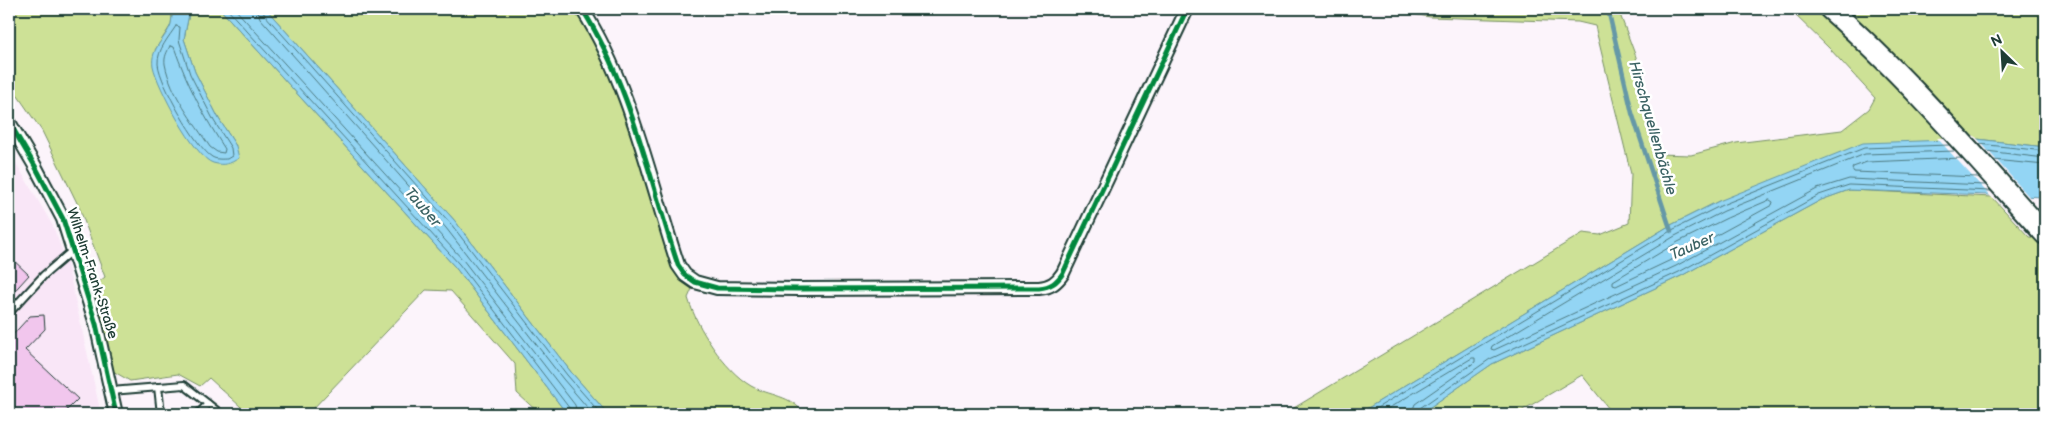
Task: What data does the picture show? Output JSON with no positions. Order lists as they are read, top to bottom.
{
  "streets": {
    "street": ["Wilhelm-Frank-Straße"]
  },
  "water": ["Hirschquellenbächle", "Tauber"],
  "north": "top left"
}
